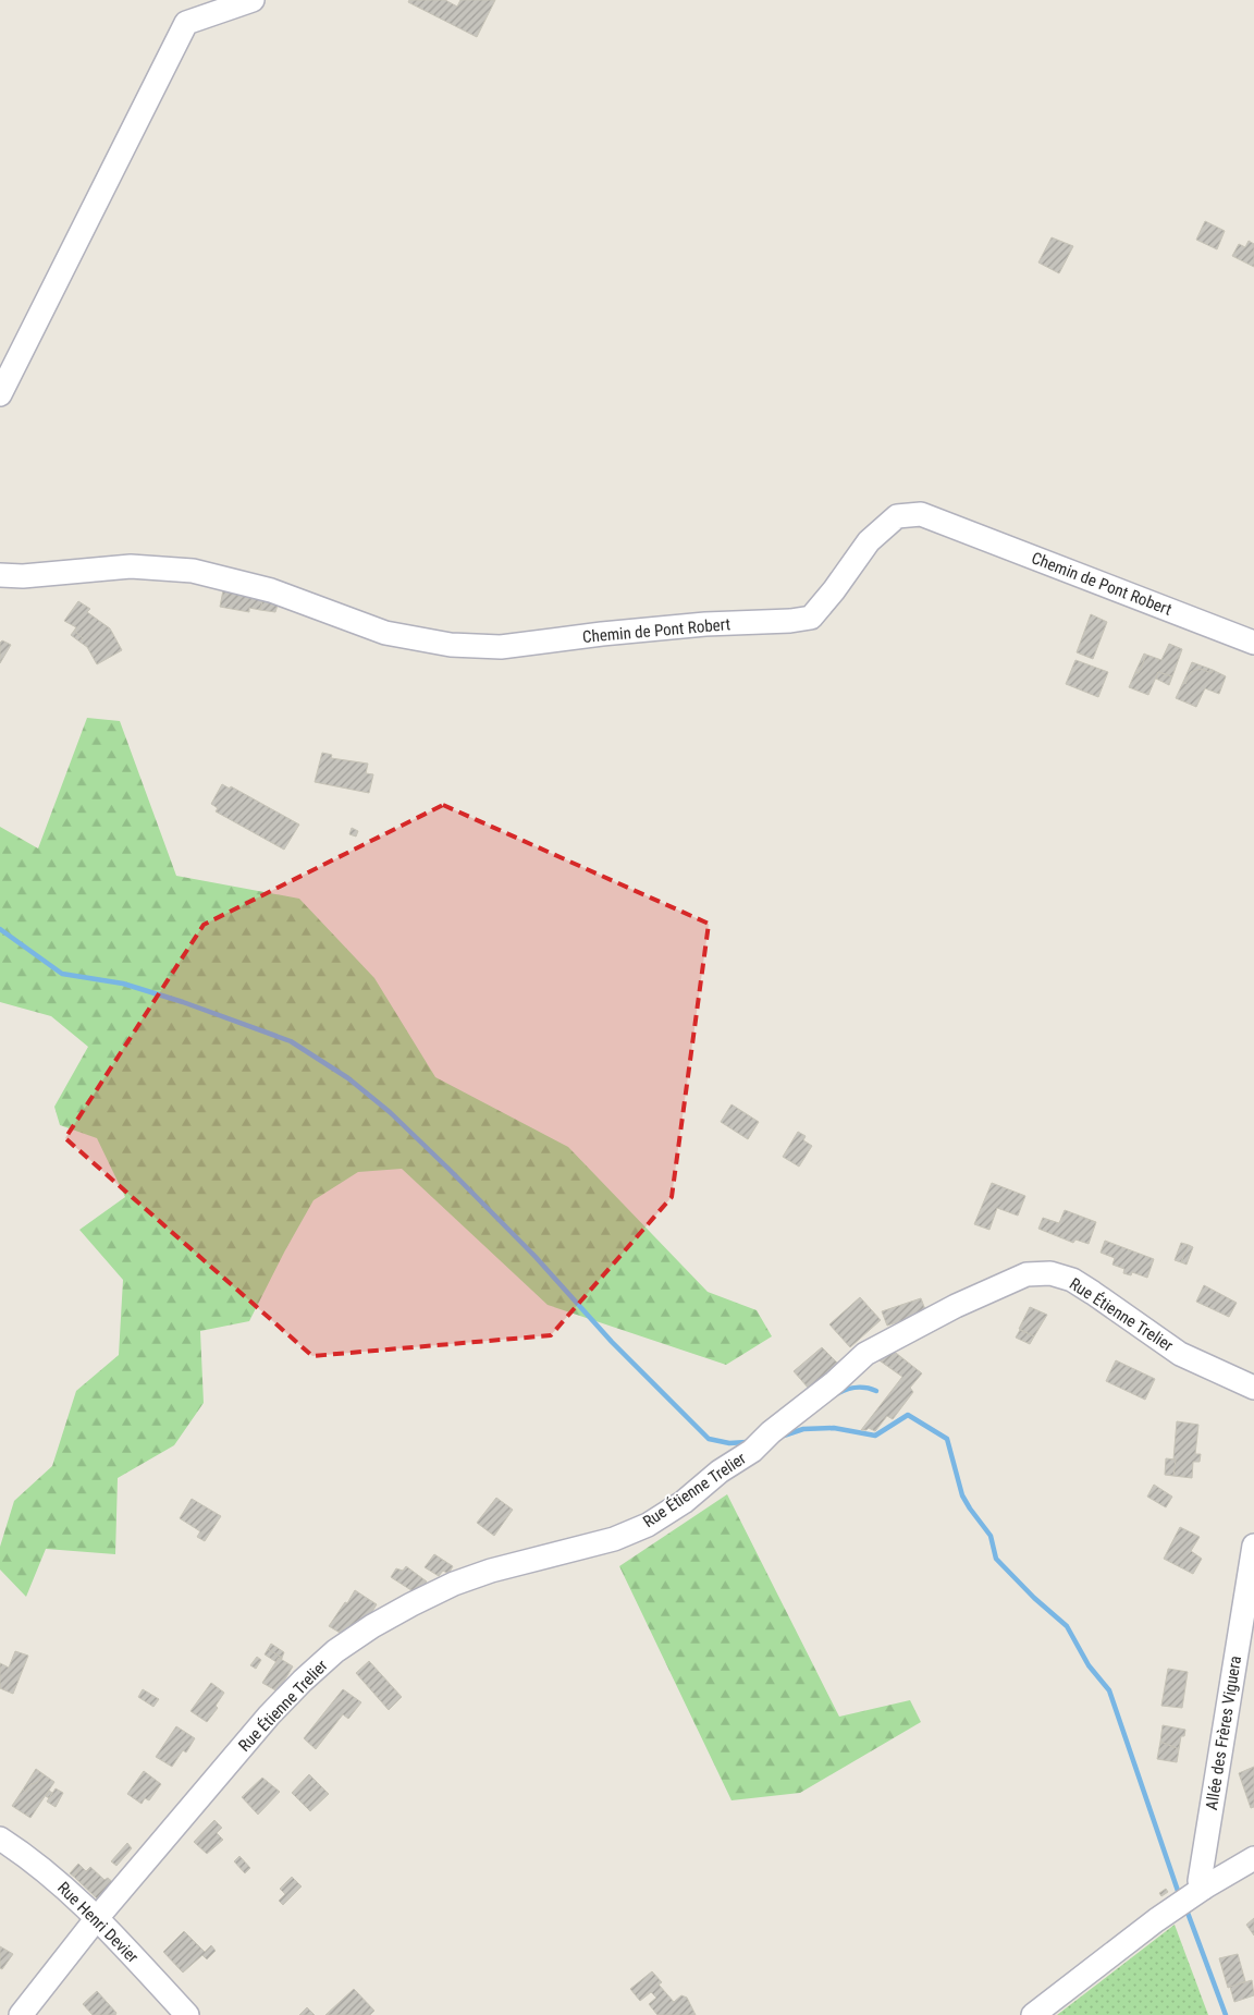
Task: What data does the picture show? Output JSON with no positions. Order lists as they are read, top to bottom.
{
  "streets": {
    "street": [
      "Chemin de Pont Robert",
      "Rue Étienne Trelier",
      "Allée des Frères Viguera",
      "Rue Henri Devier"
    ]
  },
  "crossings": [
    ["Rue Étienne Trelier", "Rue Henri Devier"]
  ]
}
